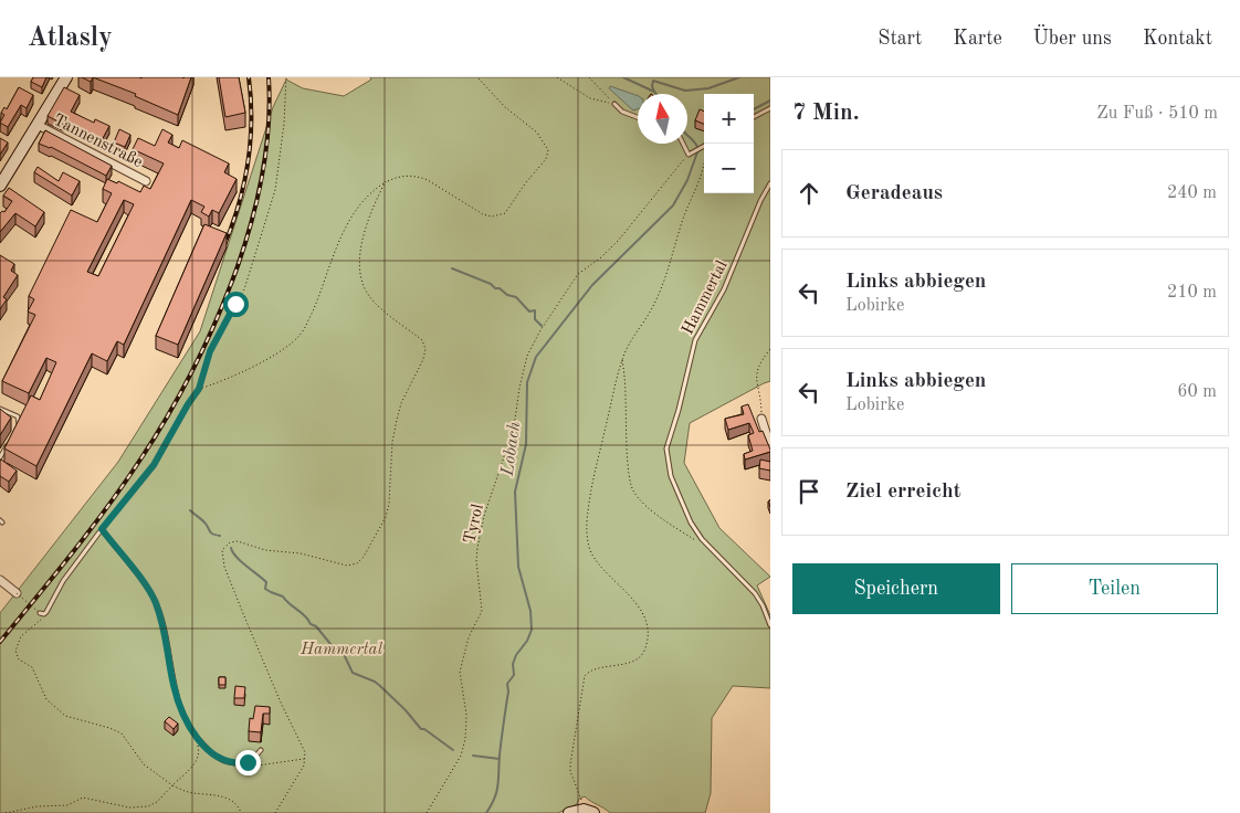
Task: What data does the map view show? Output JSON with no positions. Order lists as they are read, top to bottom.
{
  "streets": {
    "street": ["Tannenstraße"],
    "lane": ["Hammertal"],
    "path": ["Tyrol"]
  },
  "water": ["Lobach"],
  "parks": ["Hammertal"],
  "north": "top",
  "page": {
    "header": "Atlasly",
    "nav": [
      "Start",
      "Karte",
      "Über uns",
      "Kontakt"
    ],
    "heading": ["7 Min.", "Zu Fuß · 510 m"],
    "map_buttons": ["+", "−"],
    "list": [
      ["Geradeaus", "240 m"],
      ["Links abbiegen", "Lobirke", "210 m"],
      ["Links abbiegen", "Lobirke", "60 m"],
      "Ziel erreicht"
    ],
    "buttons": ["Speichern", "Teilen"]
  }
}
